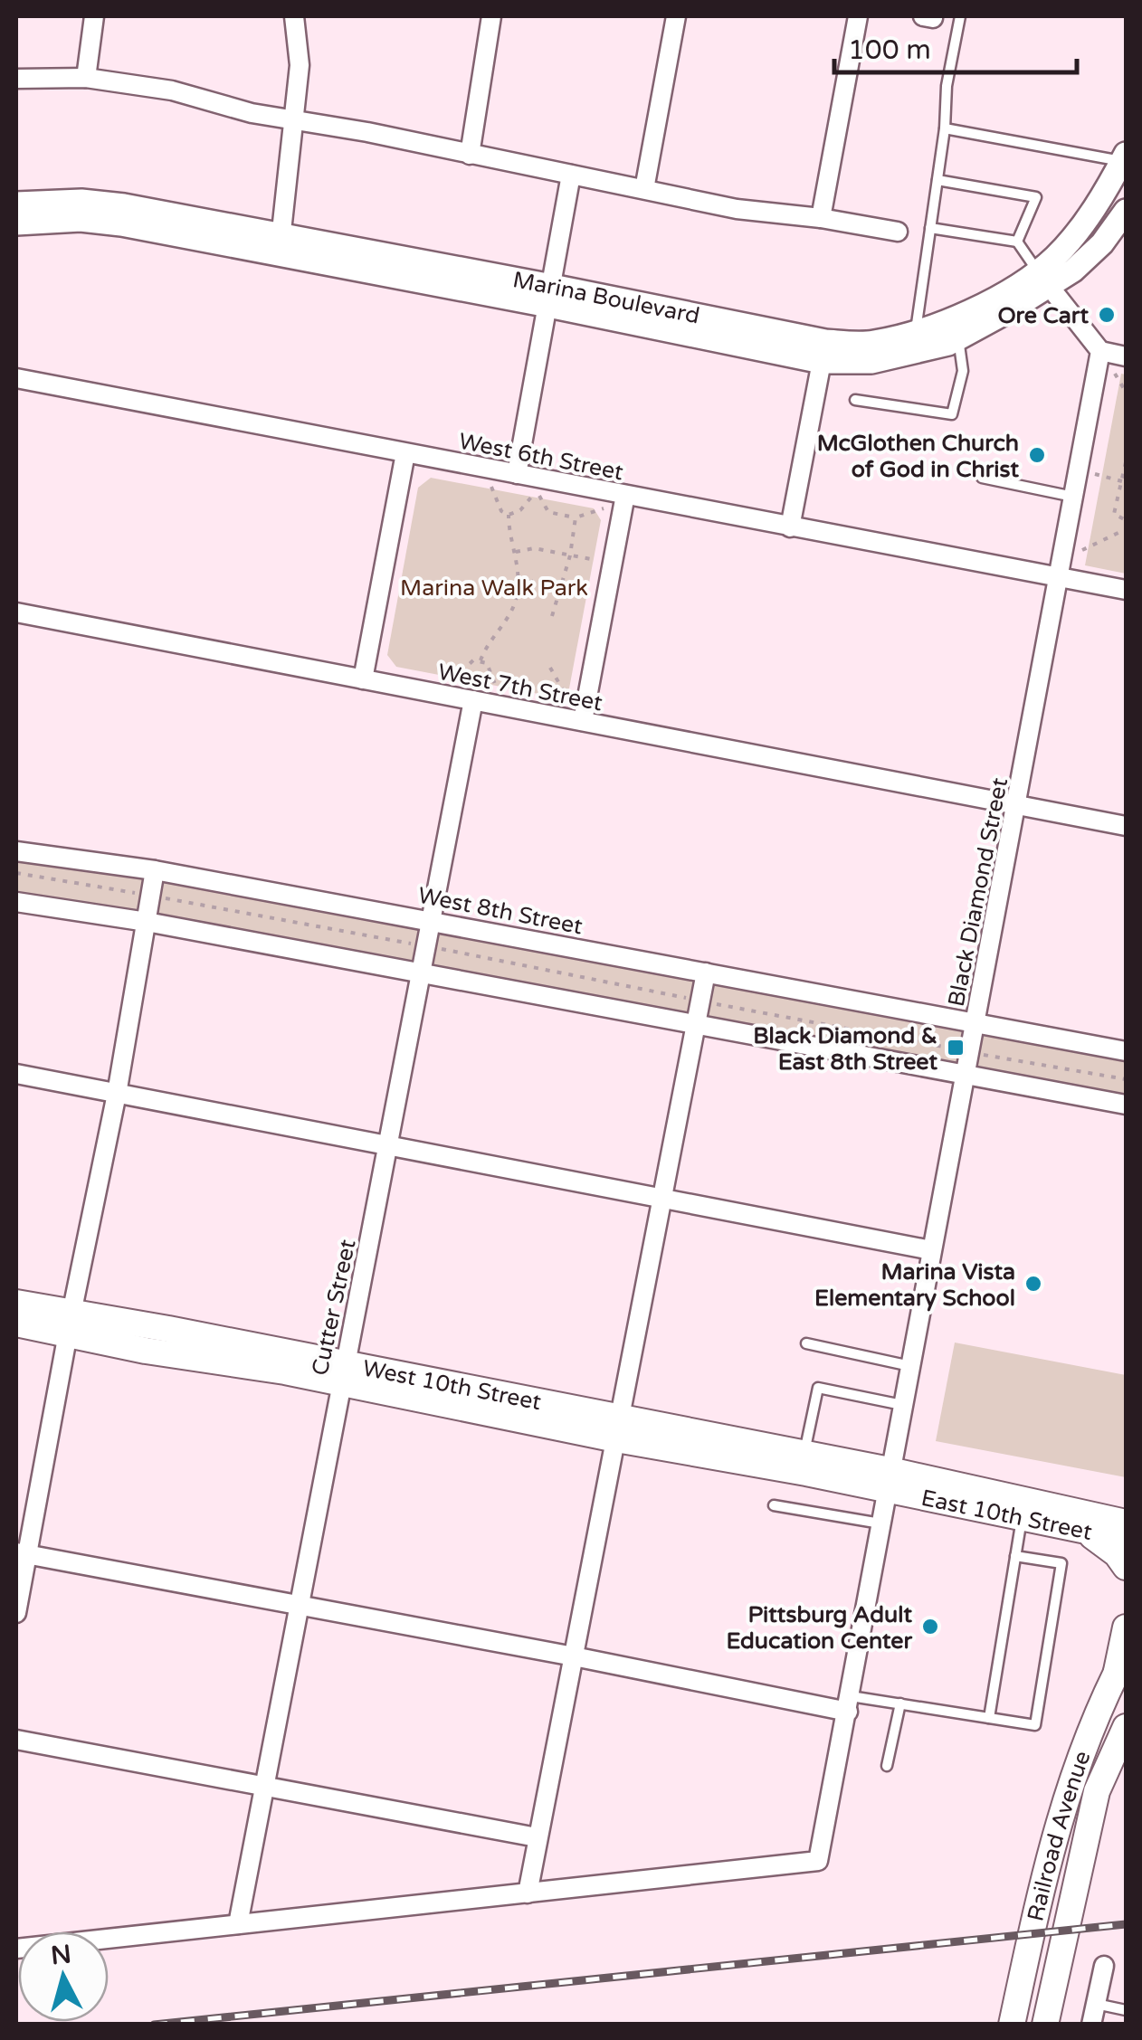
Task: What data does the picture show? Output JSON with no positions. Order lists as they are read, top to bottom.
{
  "streets": {
    "main road": ["West 10th Street", "East 10th Street", "Railroad Avenue"],
    "street": [
      "Marina Boulevard",
      "West 6th Street",
      "West 7th Street",
      "Black Diamond Street",
      "West 8th Street",
      "Cutter Street"
    ]
  },
  "crossings": [
    ["West 6th Street", "Black Diamond Street"],
    ["West 7th Street", "Black Diamond Street"],
    ["West 7th Street", "Cutter Street"],
    ["Black Diamond Street", "West 8th Street"],
    ["Black Diamond Street", "West 10th Street"],
    ["Black Diamond Street", "East 10th Street"],
    ["West 8th Street", "Cutter Street"],
    ["Cutter Street", "West 10th Street"],
    ["West 10th Street", "East 10th Street"]
  ],
  "parks": ["Marina Walk Park"],
  "places": {
    "other": [
      "Ore Cart",
      "McGlothen Church of God in Christ",
      "Marina Vista Elementary School",
      "Pittsburg Adult Education Center"
    ],
    "transit": ["Black Diamond & East 8th Street"]
  },
  "scale_bar": "100 m",
  "north": "top"
}
